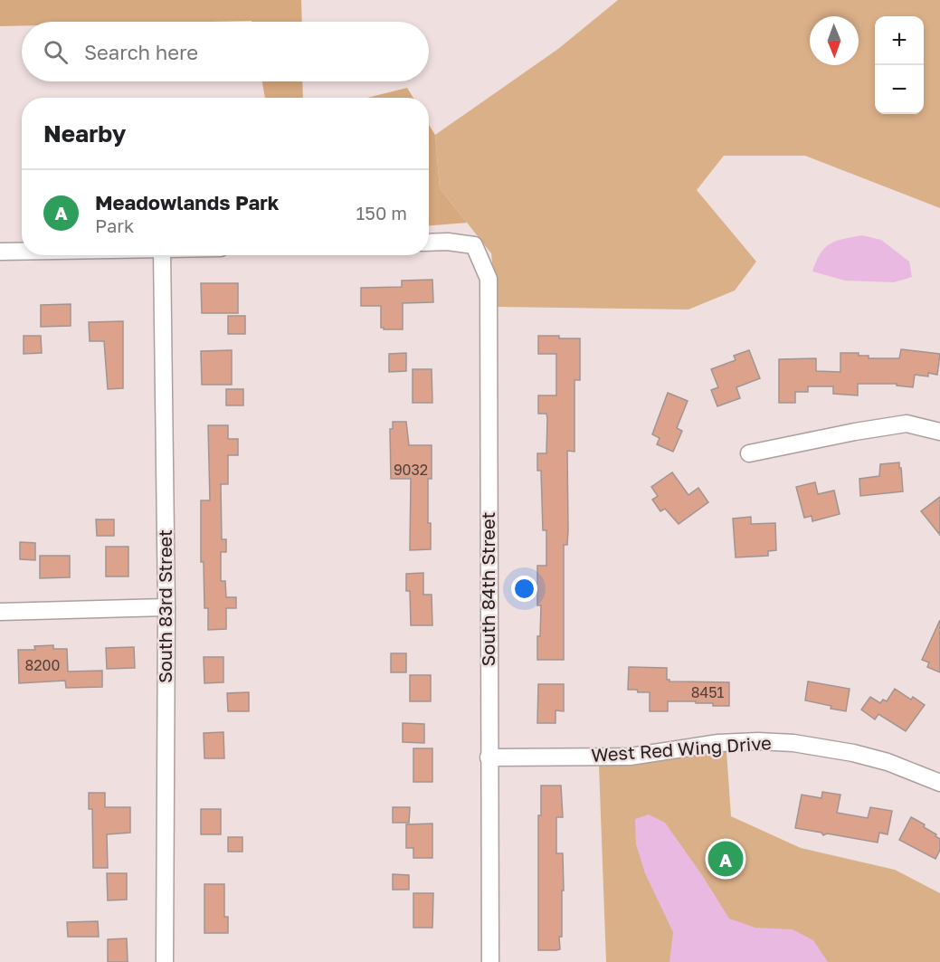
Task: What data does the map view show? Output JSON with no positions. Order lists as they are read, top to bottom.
{
  "streets": {
    "street": ["South 84th Street", "South 83rd Street", "West Red Wing Drive"]
  },
  "crossings": [
    ["South 84th Street", "West Red Wing Drive"]
  ],
  "house_numbers": ["9032", "8200", "8451"],
  "north": "bottom",
  "page": {
    "map_buttons": ["+", "−"],
    "search": "Search here",
    "heading": "Nearby",
    "list": [
      {
        "mark": "A",
        "name": "Meadowlands Park",
        "note": "Park",
        "value": "150 m"
      }
    ],
    "pins": "A"
  }
}
